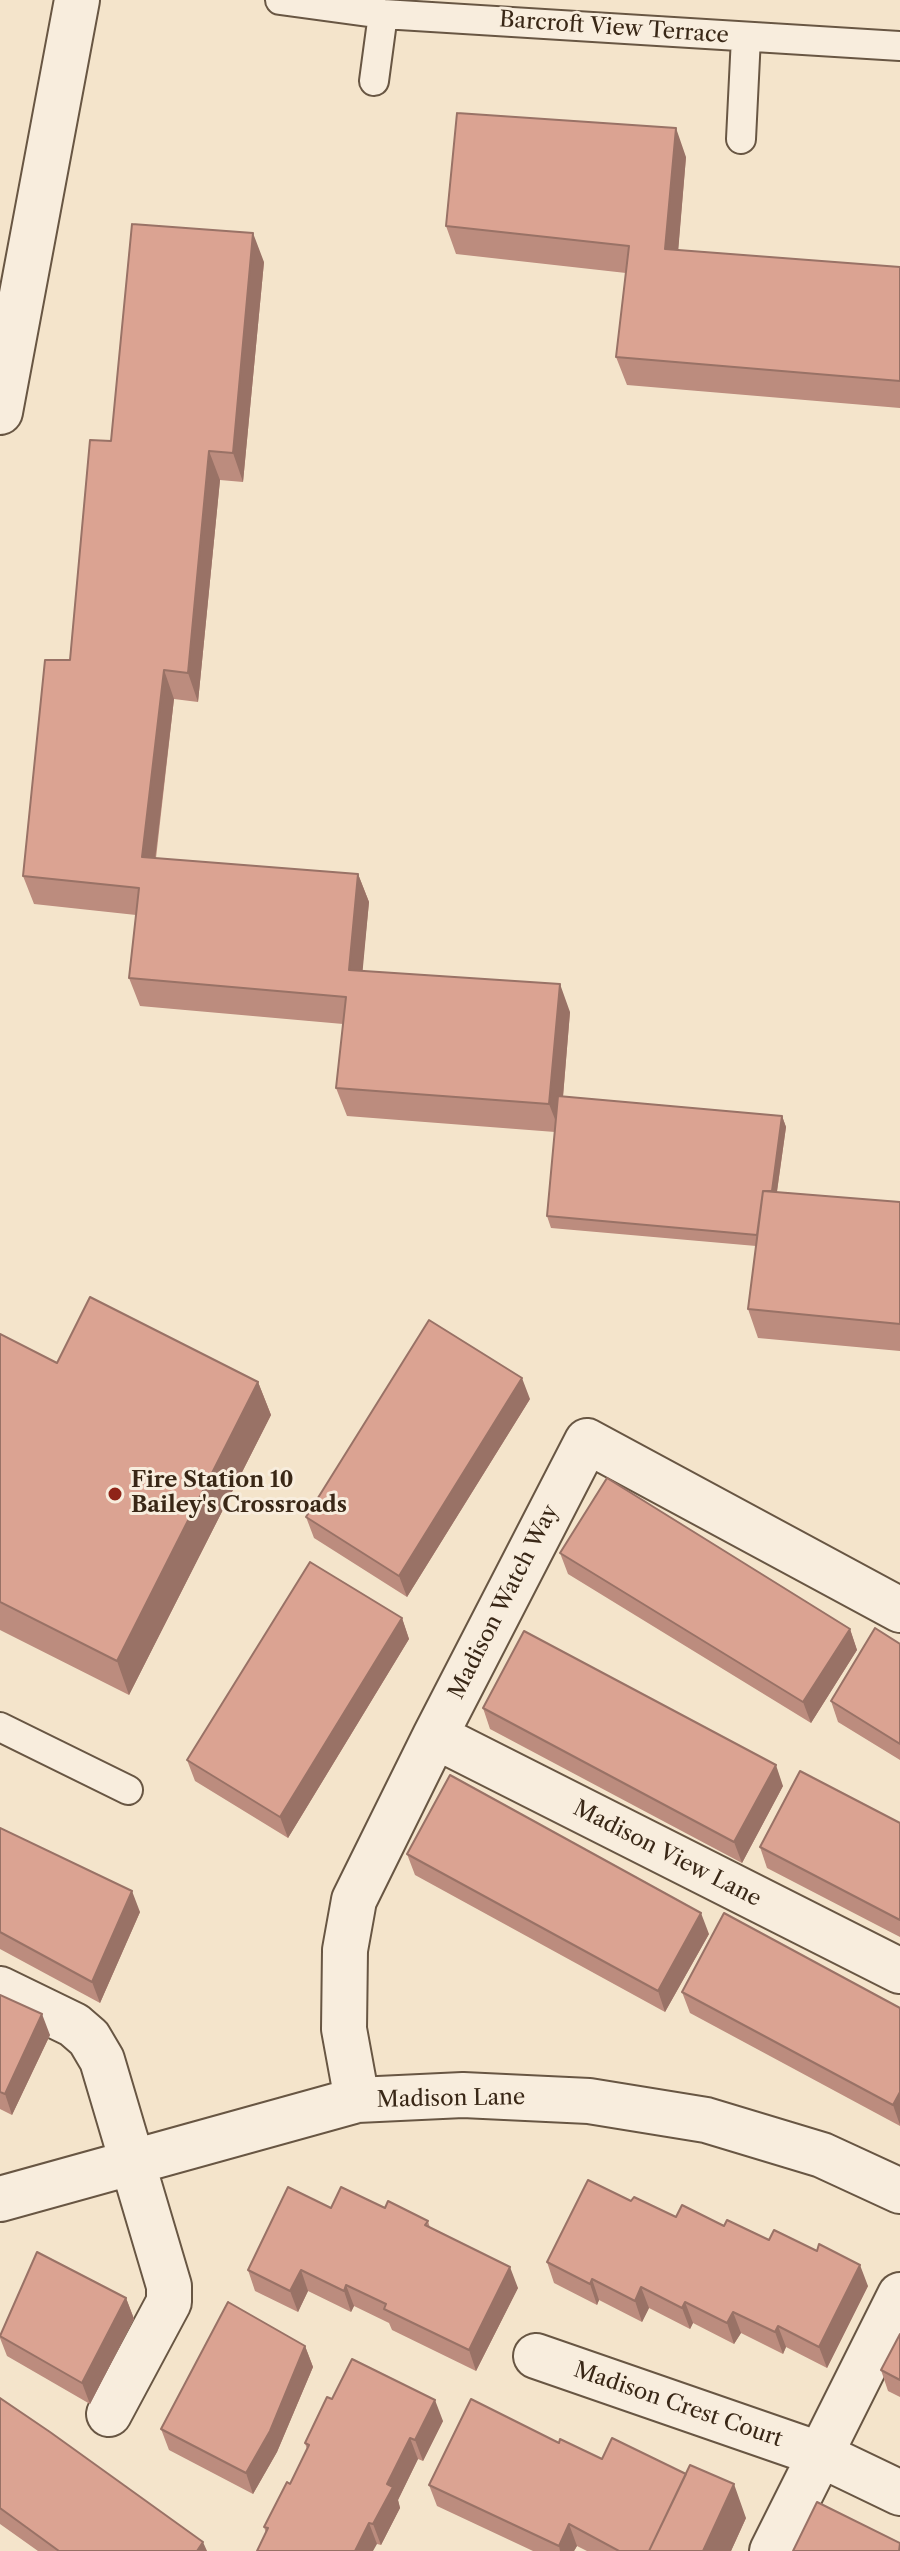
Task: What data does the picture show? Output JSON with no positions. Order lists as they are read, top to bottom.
{
  "streets": {
    "street": [
      "Madison Watch Way",
      "Madison View Lane",
      "Madison Lane",
      "Madison Crest Court"
    ],
    "lane": ["Barcroft View Terrace"]
  },
  "crossings": [
    ["Madison Watch Way", "Madison View Lane"],
    ["Madison Watch Way", "Madison Lane"]
  ],
  "places": ["Fire Station 10 Bailey's Crossroads"]
}
